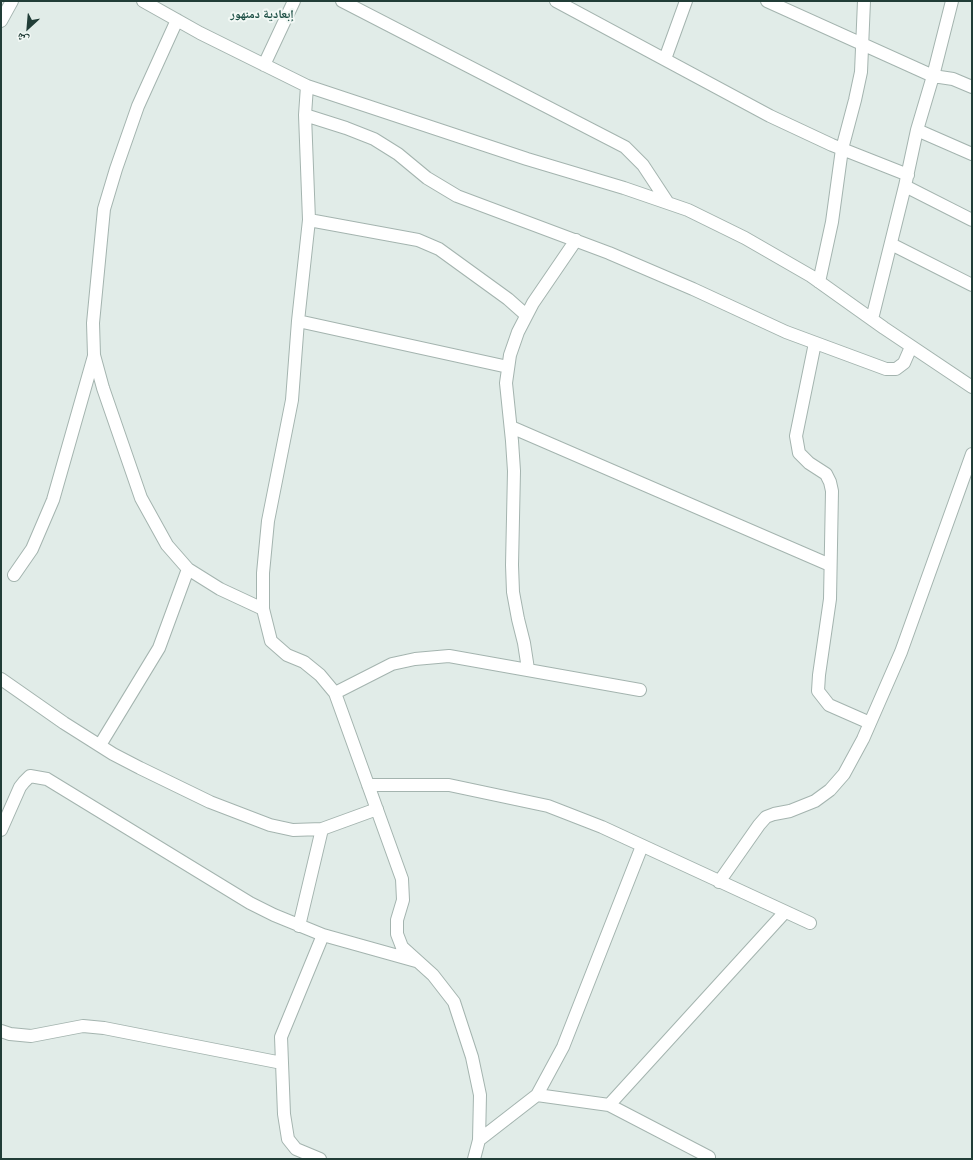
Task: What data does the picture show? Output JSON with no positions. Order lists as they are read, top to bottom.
{
  "districts": ["إبعادية دمنهور"],
  "north": "bottom left"
}
